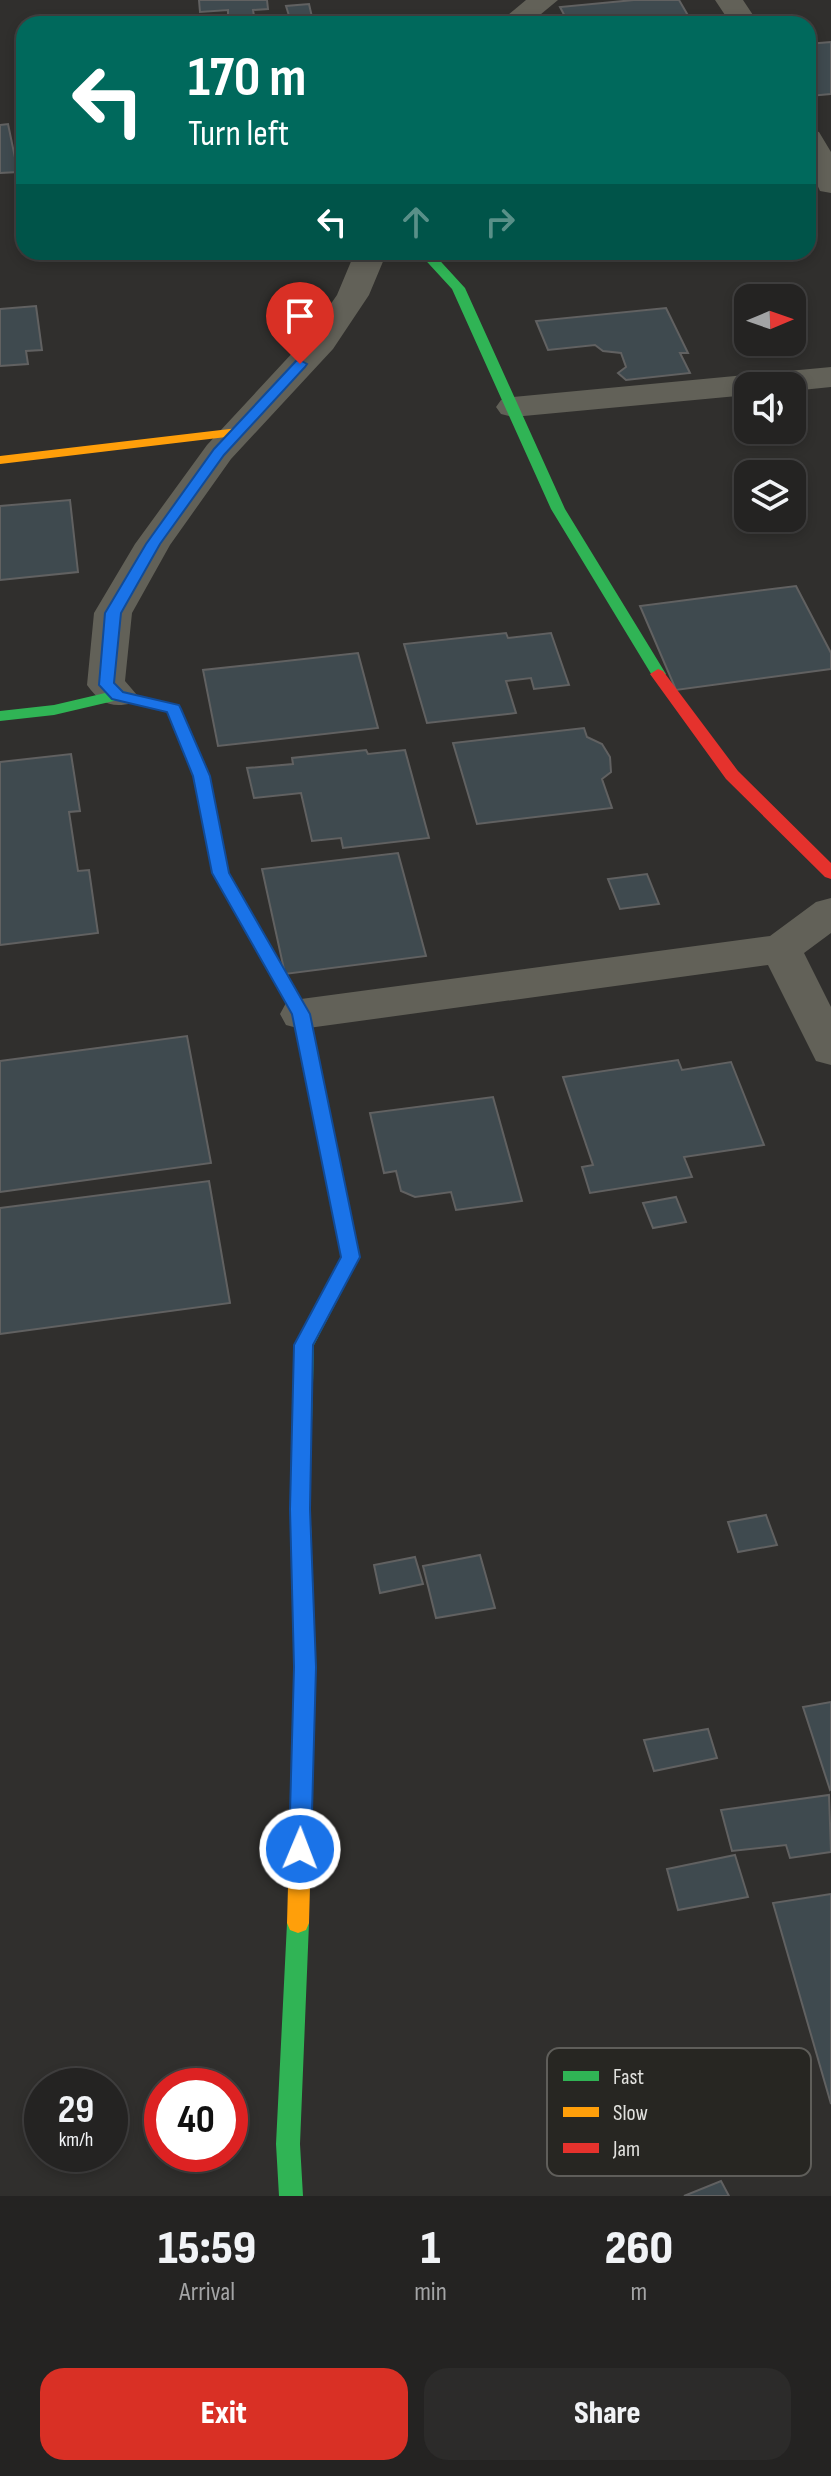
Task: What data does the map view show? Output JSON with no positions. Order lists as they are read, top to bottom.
{
  "legend": ["Fast", "Slow", "Jam"],
  "north": "right",
  "page": {
    "turn": ["170 m", "Turn left"],
    "speed": "29 km/h",
    "limit": "40",
    "eta": [
      "15:59",
      "Arrival",
      "1",
      "min",
      "260",
      "m"
    ],
    "buttons": ["Exit", "Share"]
  }
}
